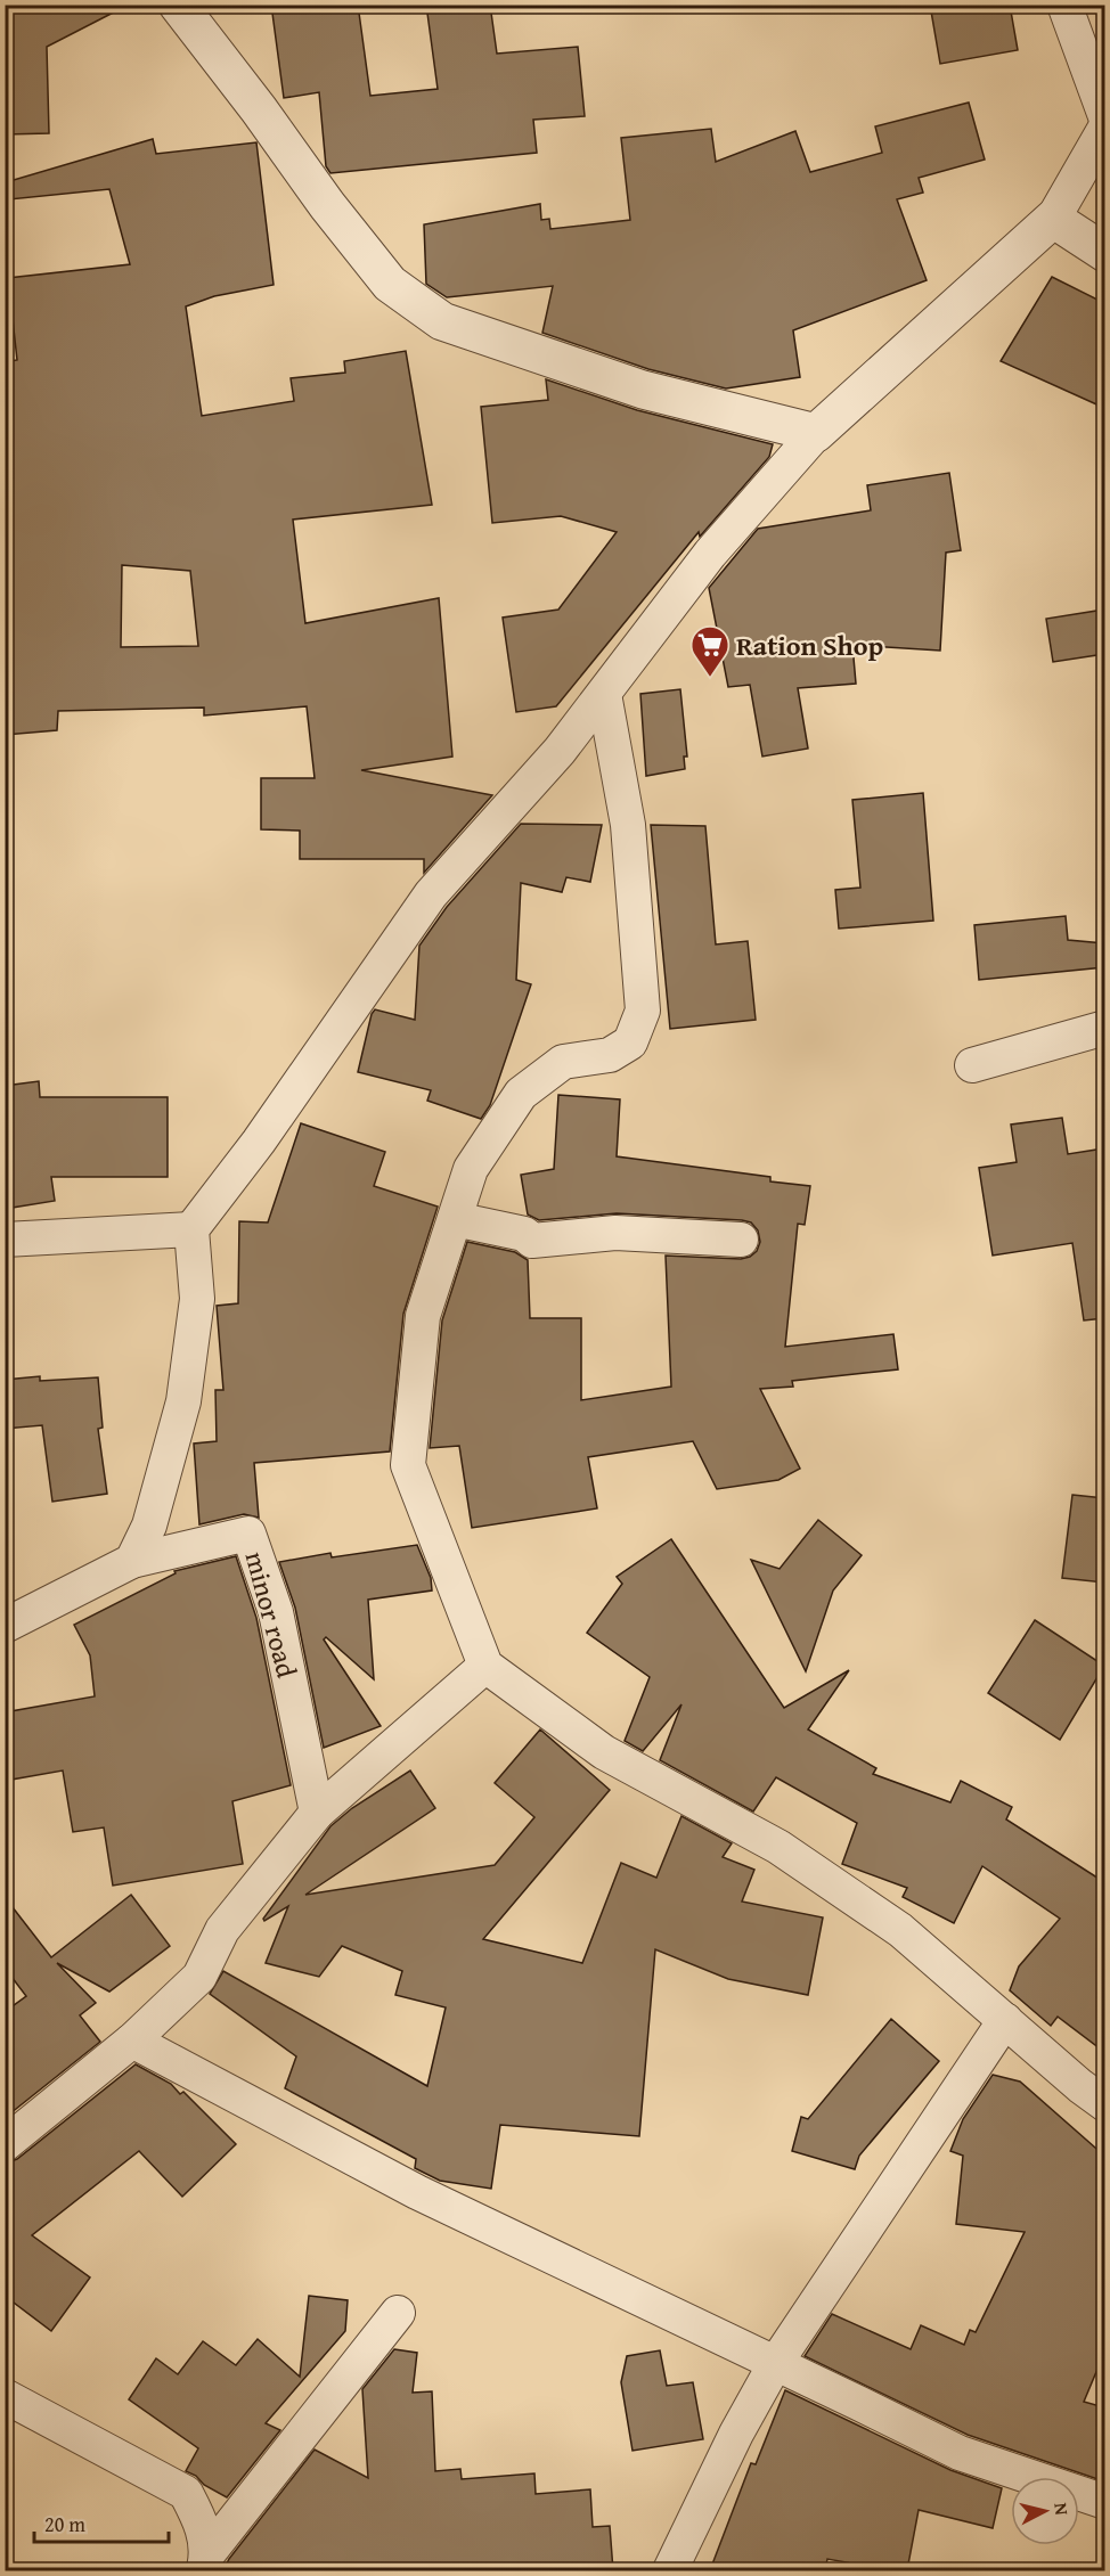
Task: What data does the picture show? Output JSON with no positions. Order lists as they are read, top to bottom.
{
  "streets": {
    "street": ["minor road"]
  },
  "places": {
    "supermarket": ["Ration Shop"]
  },
  "scale_bar": "20 m",
  "north": "right"
}
